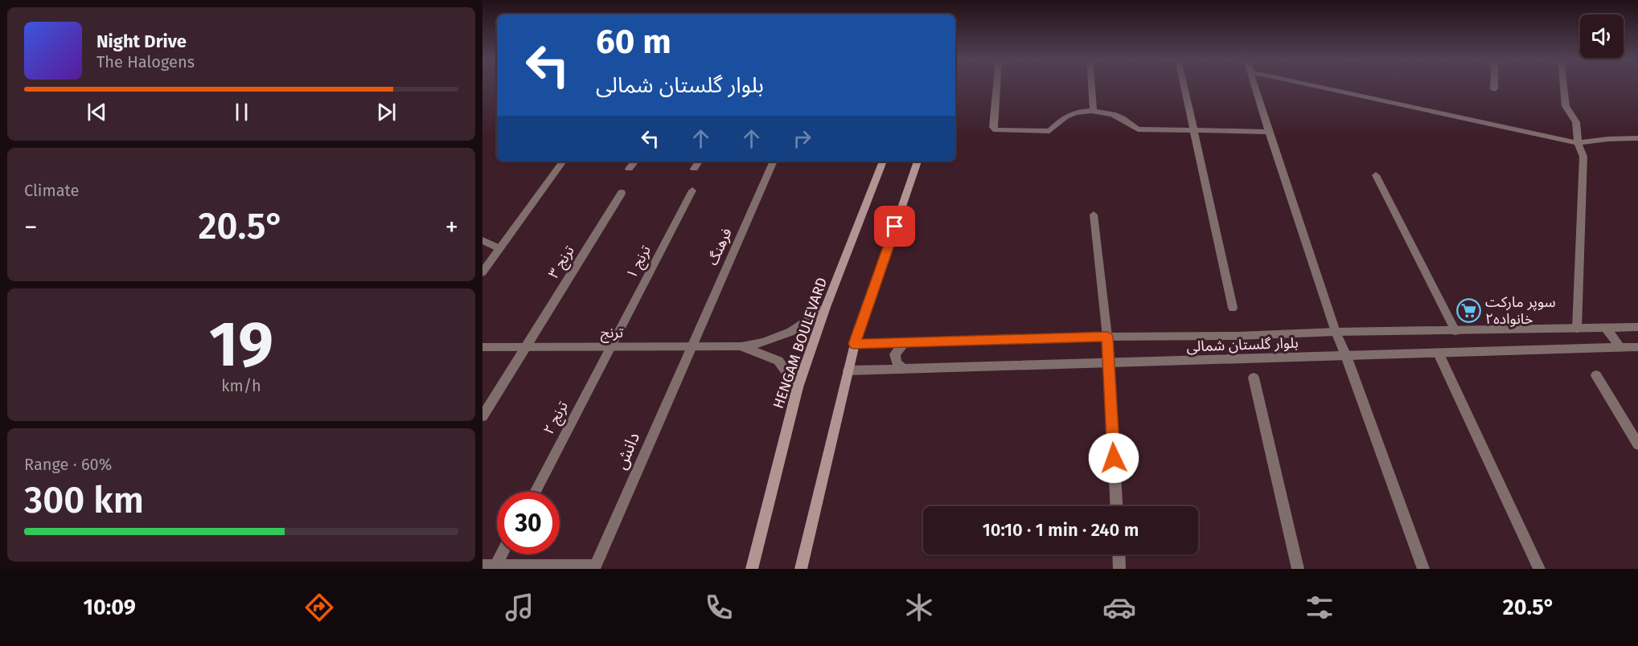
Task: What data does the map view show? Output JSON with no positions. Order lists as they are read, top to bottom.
{
  "streets": {
    "main road": ["HENGAM BOULEVARD"],
    "street": [
      "فرهنگ",
      "ترنج ۳",
      "ترنج ۱",
      "ترنج",
      "بلوار گلستان شمالی",
      "ترنج ۲",
      "دانش"
    ]
  },
  "crossings": [
    ["فرهنگ", "ترنج"],
    ["فرهنگ", "دانش"],
    ["ترنج ۳", "ترنج"],
    ["ترنج ۱", "ترنج"],
    ["ترنج ۱", "ترنج ۲"],
    ["ترنج", "ترنج ۲"],
    ["ترنج", "دانش"]
  ],
  "places": {
    "supermarket": ["سوپر ماركت خانواده٢"]
  },
  "page": {
    "turn": ["60 m", "بلوار گلستان شمالی"],
    "song": ["Night Drive", "The Halogens"],
    "tile": [
      "Climate",
      ["19", "km/h"],
      ["Range · 60%", "300 km"]
    ],
    "heat": ["−", "20.5°", "+"],
    "limit": "30",
    "trip": "10:10 · 1 min · 240 m",
    "tabs": ["10:09", "20.5°"]
  }
}
